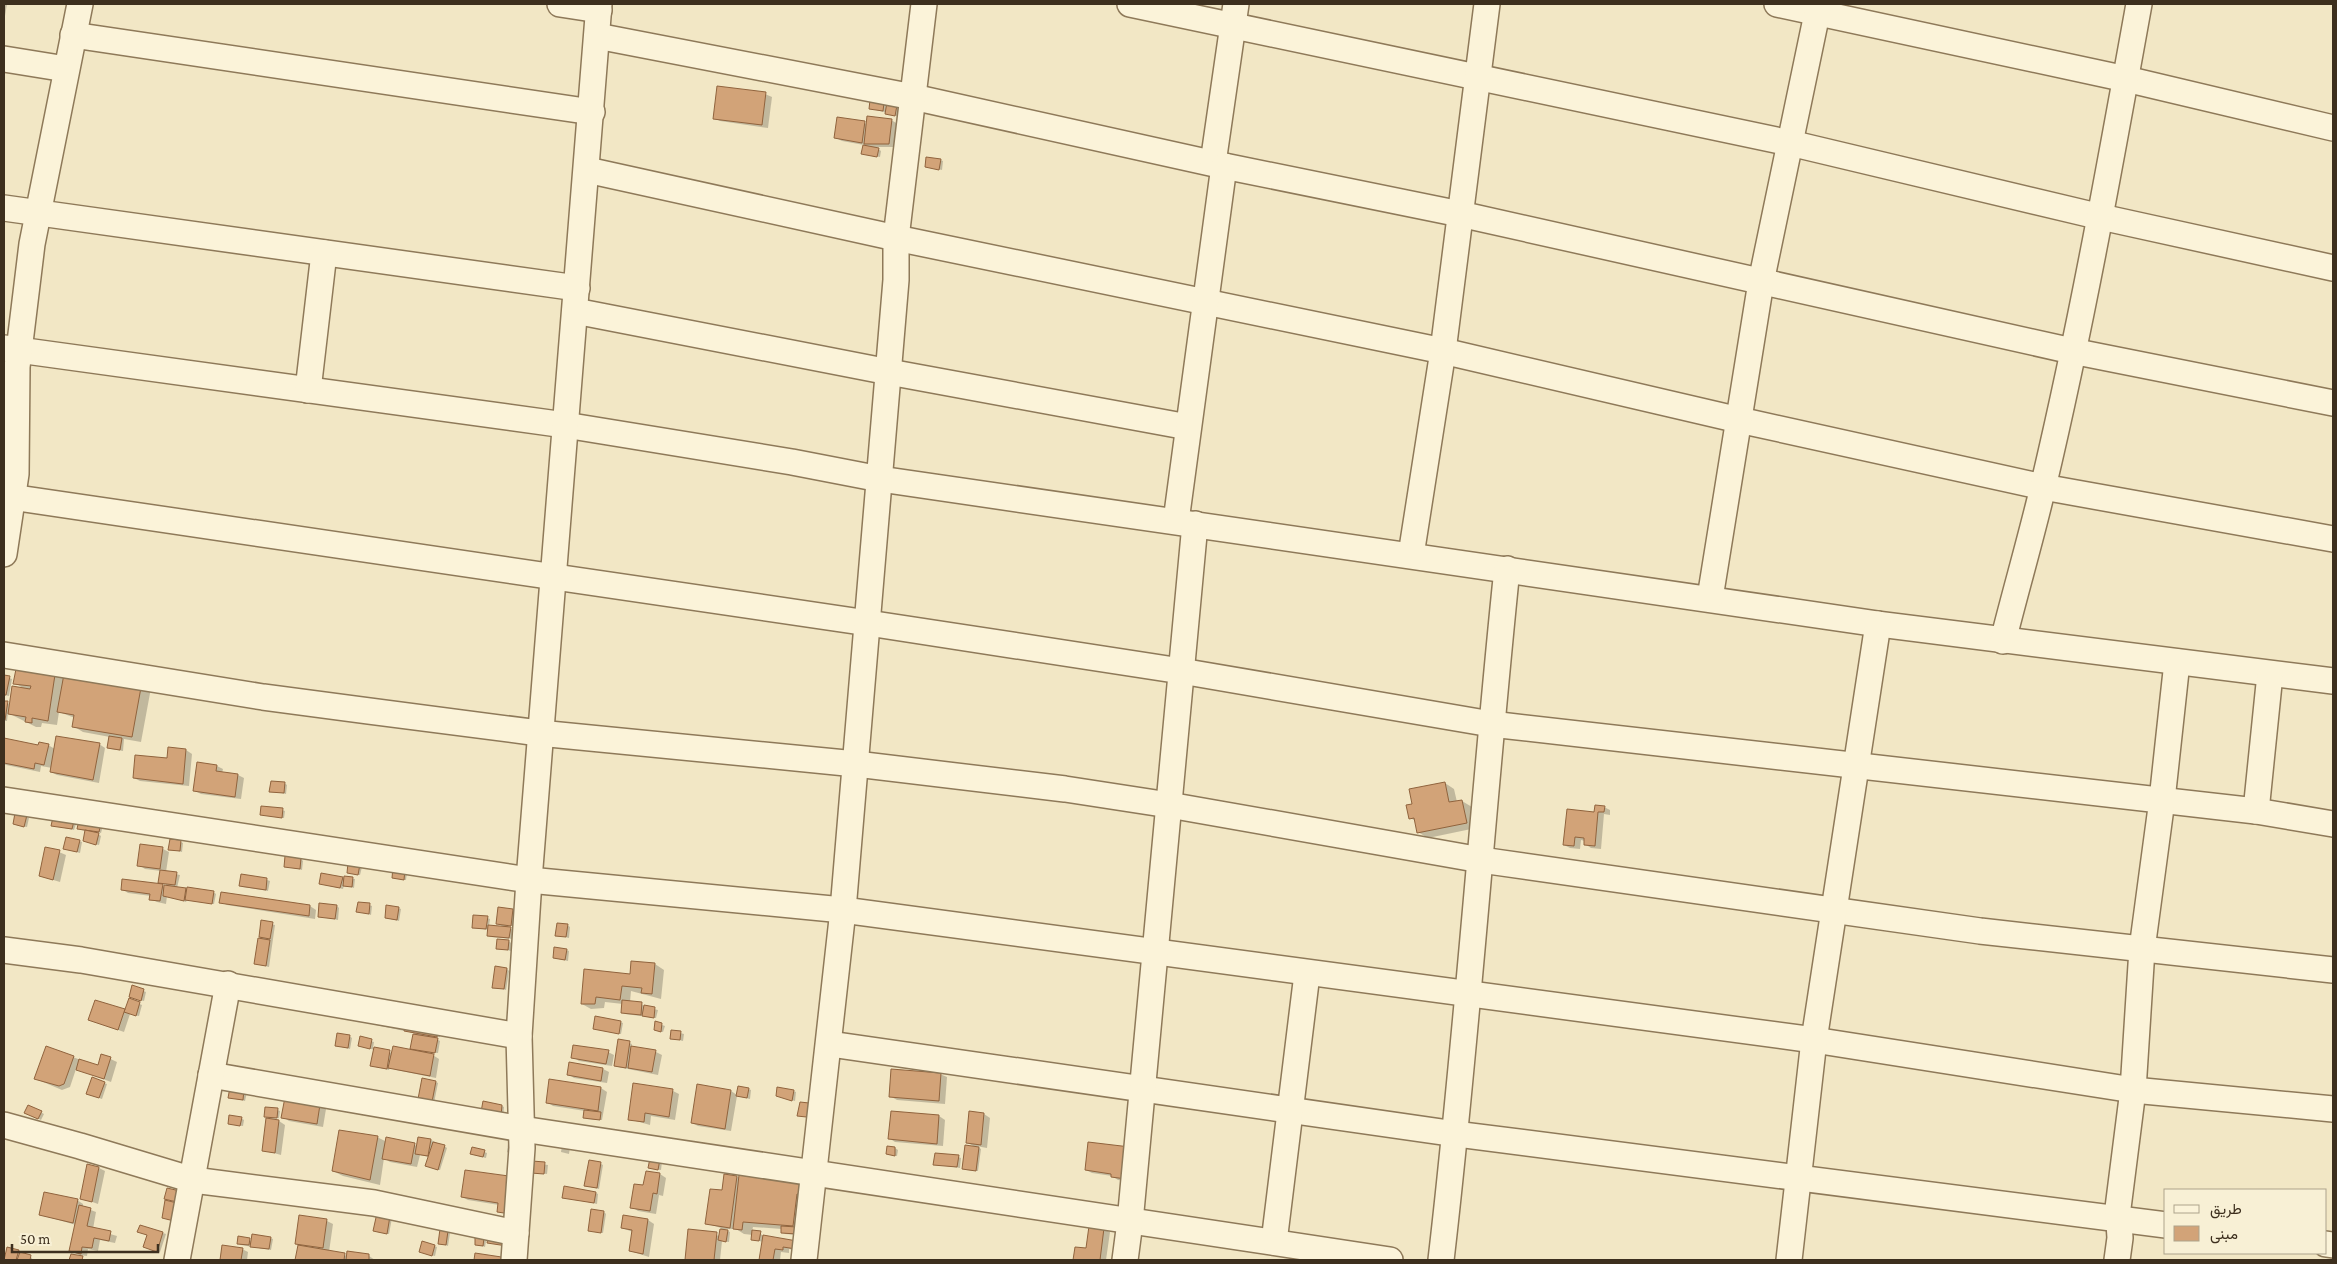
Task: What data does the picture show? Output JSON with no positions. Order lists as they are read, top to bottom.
{
  "legend": ["طريق", "مبنى"],
  "scale_bar": "50 m"
}
